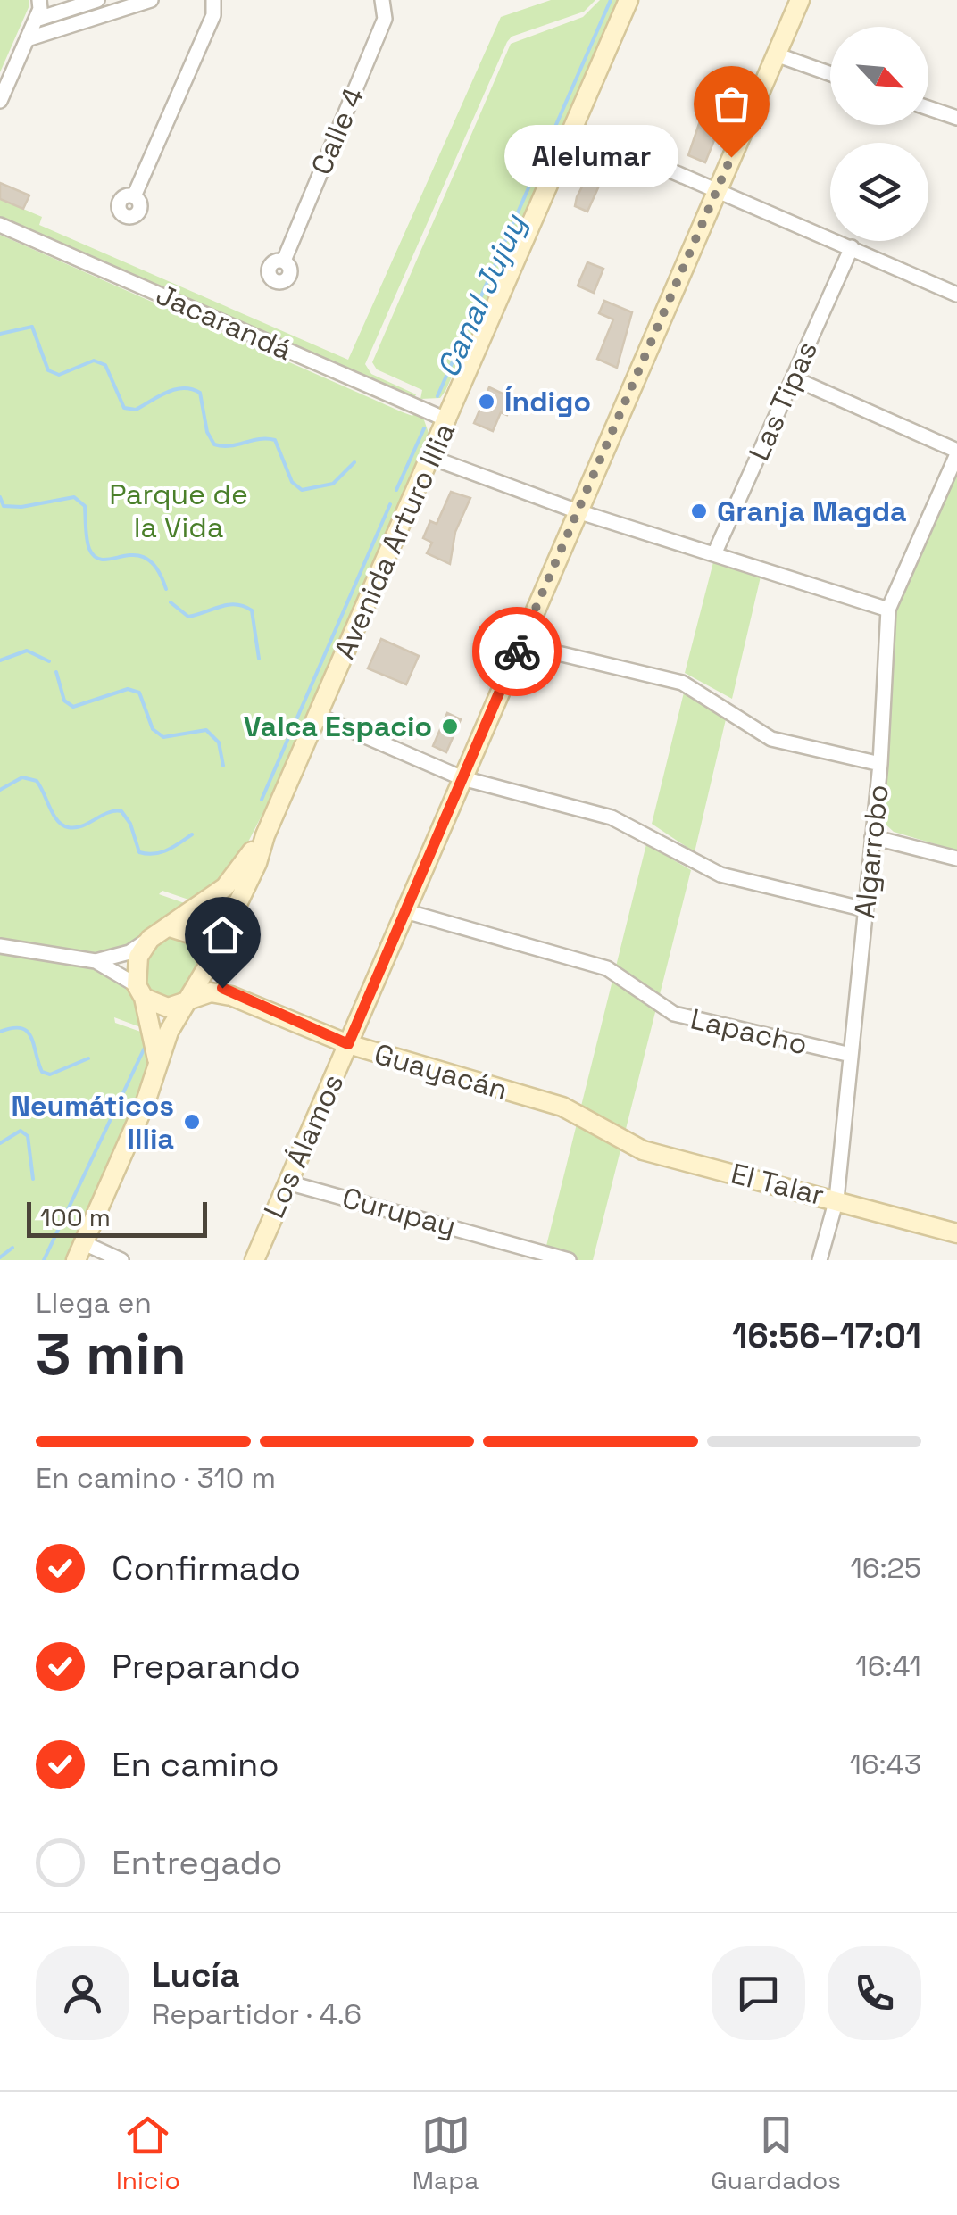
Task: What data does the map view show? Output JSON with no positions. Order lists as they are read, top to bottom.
{
  "streets": {
    "street": [
      "Calle 4",
      "Jacarandá",
      "Las Tipas",
      "Avenida Arturo Illia",
      "Algarrobo",
      "Lapacho",
      "Guayacán",
      "Los Álamos",
      "El Talar",
      "Curupay"
    ]
  },
  "crossings": [
    ["Jacarandá", "Avenida Arturo Illia"],
    ["Avenida Arturo Illia", "Guayacán"],
    ["Algarrobo", "Lapacho"],
    ["Algarrobo", "El Talar"],
    ["Lapacho", "Los Álamos"],
    ["Guayacán", "Los Álamos"],
    ["Guayacán", "El Talar"],
    ["Los Álamos", "Curupay"]
  ],
  "water": ["Canal Jujuy"],
  "parks": ["Parque de la Vida"],
  "places": [
    "Alelumar",
    "Índigo",
    "Granja Magda",
    "Valca Espacio",
    "Neumáticos Illia"
  ],
  "scale_bar": "100 m",
  "north": "bottom right",
  "page": {
    "bubble": "Alelumar",
    "scale": "100 m",
    "heading": ["3 min", "Llega en", "16:56–17:01"],
    "panel": ["Lucía", "Repartidor · 4.6"],
    "bar": "En camino · 310 m",
    "list": [
      ["Confirmado", "16:25"],
      ["Preparando", "16:41"],
      ["En camino", "16:43"],
      "Entregado"
    ],
    "tabs": ["Inicio", "Mapa", "Guardados"]
  }
}
